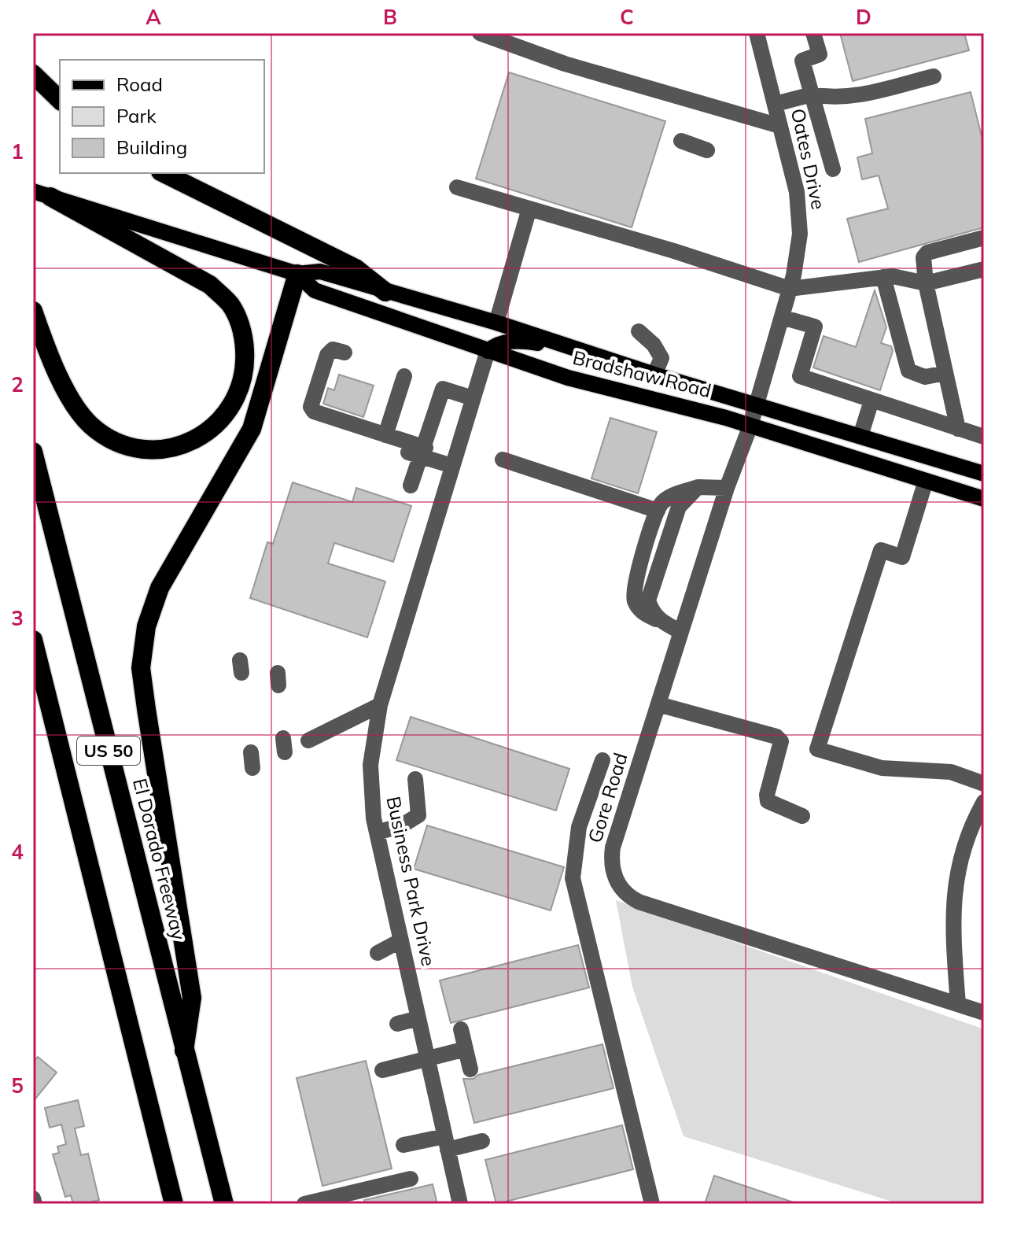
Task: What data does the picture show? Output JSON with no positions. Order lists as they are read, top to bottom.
{
  "streets": {
    "highway": ["US 50", "El Dorado Freeway"],
    "main road": ["Bradshaw Road"],
    "street": ["Oates Drive", "Gore Road", "Business Park Drive"]
  },
  "crossings": [
    ["Oates Drive", "Bradshaw Road"],
    ["Oates Drive", "Gore Road"],
    ["Bradshaw Road", "Gore Road"],
    ["Bradshaw Road", "Business Park Drive"]
  ],
  "legend": ["Road", "Park", "Building"],
  "grid": {
    "columns": [
      "A",
      "B",
      "C",
      "D"
    ],
    "rows": [
      "1",
      "2",
      "3",
      "4",
      "5"
    ]
  }
}
